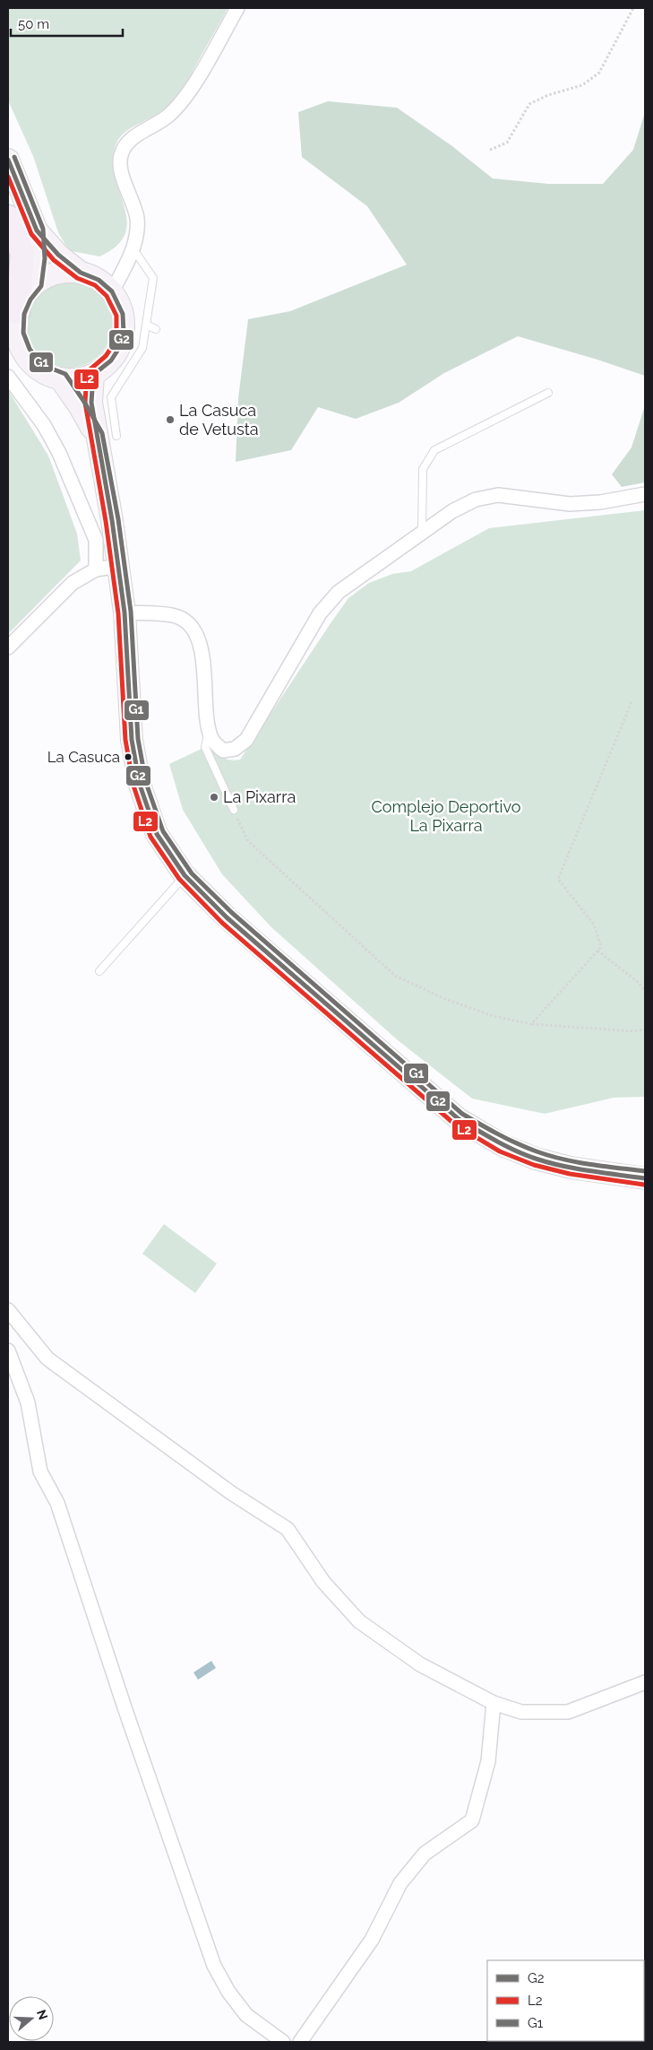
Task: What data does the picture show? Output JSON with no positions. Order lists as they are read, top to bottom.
{
  "parks": ["Complejo Deportivo La Pixarra"],
  "places": ["La Casuca de Vetusta", "La Casuca", "La Pixarra"],
  "lines": ["transit line G1", "transit line G2", "transit line L2"],
  "legend": ["G2", "L2", "G1"],
  "scale_bar": "50 m",
  "north": "right"
}
